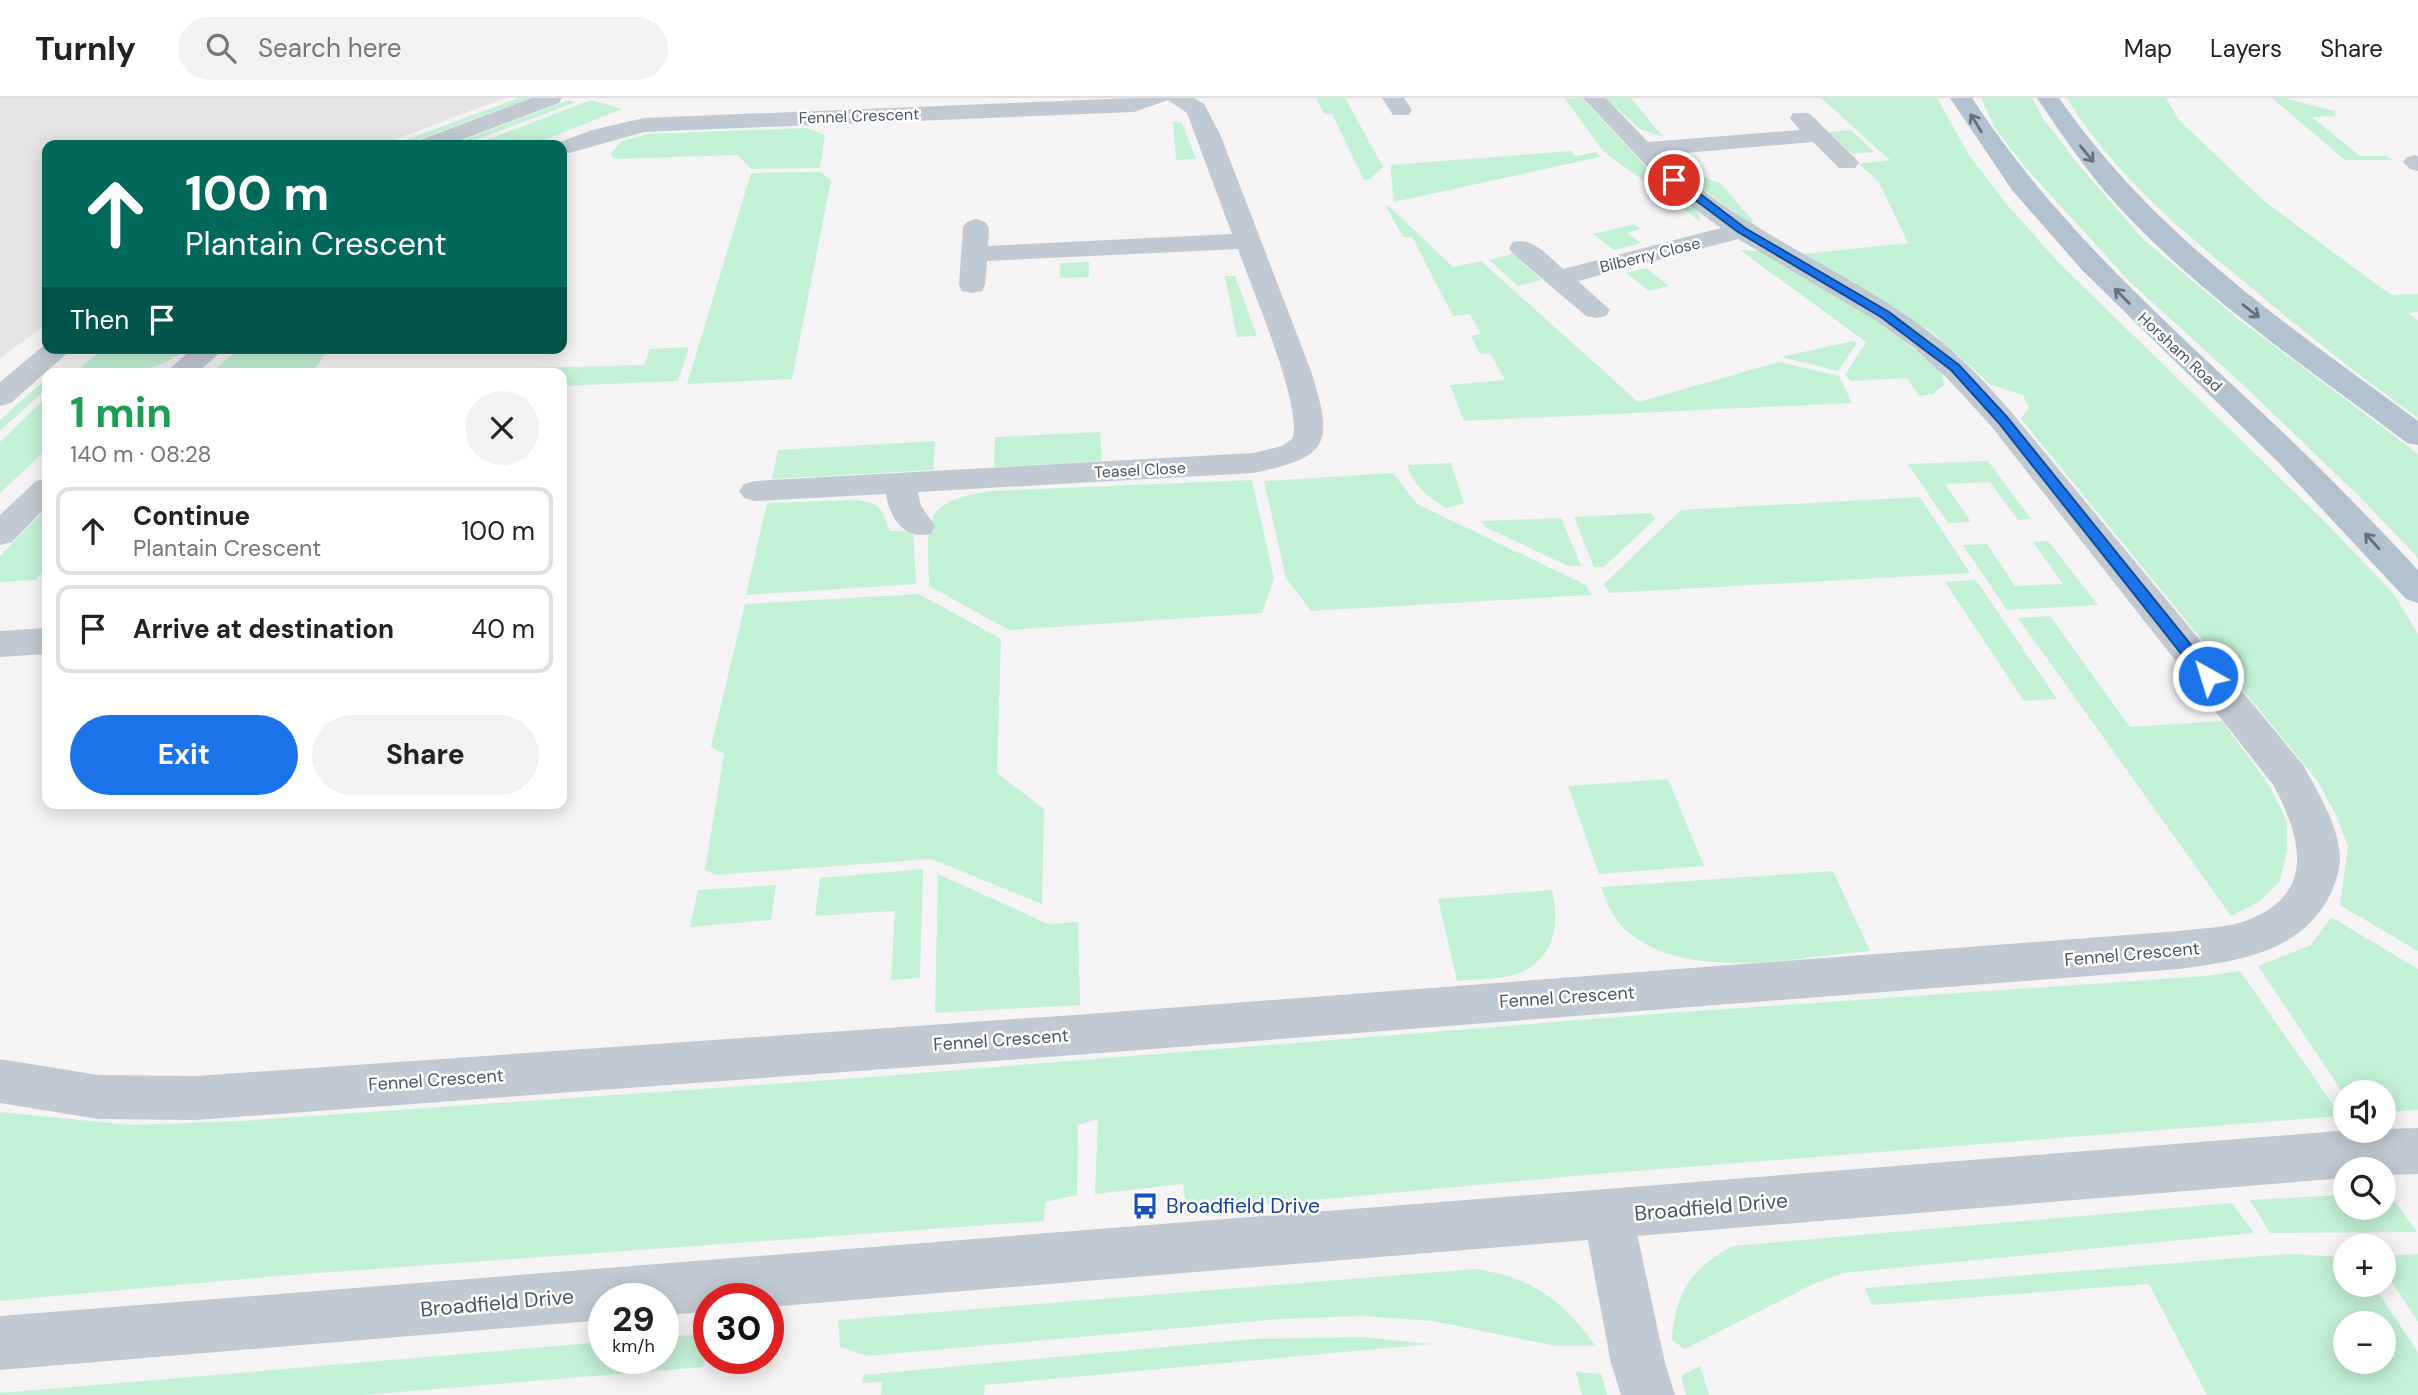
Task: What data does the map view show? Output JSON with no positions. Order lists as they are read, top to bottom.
{
  "streets": {
    "main road": ["Horsham Road"],
    "street": [
      "Fennel Crescent",
      "Bilberry Close",
      "Teasel Close",
      "Broadfield Drive"
    ]
  },
  "crossings": [
    ["Fennel Crescent", "Bilberry Close"]
  ],
  "places": {
    "bus stop": ["Broadfield Drive"]
  },
  "page": {
    "header": "Turnly",
    "search": "Search here",
    "nav": ["Map", "Layers", "Share"],
    "turn": ["100 m", "Plantain Crescent"],
    "then": "Then",
    "heading": ["1 min", "140 m · 08:28"],
    "list": [
      {
        "name": "Continue",
        "note": "Plantain Crescent",
        "value": "100 m"
      },
      {
        "name": "Arrive at destination",
        "value": "40 m"
      }
    ],
    "buttons": ["Exit", "Share"],
    "map_buttons": ["+", "−"],
    "speed": "29 km/h",
    "limit": "30"
  }
}
